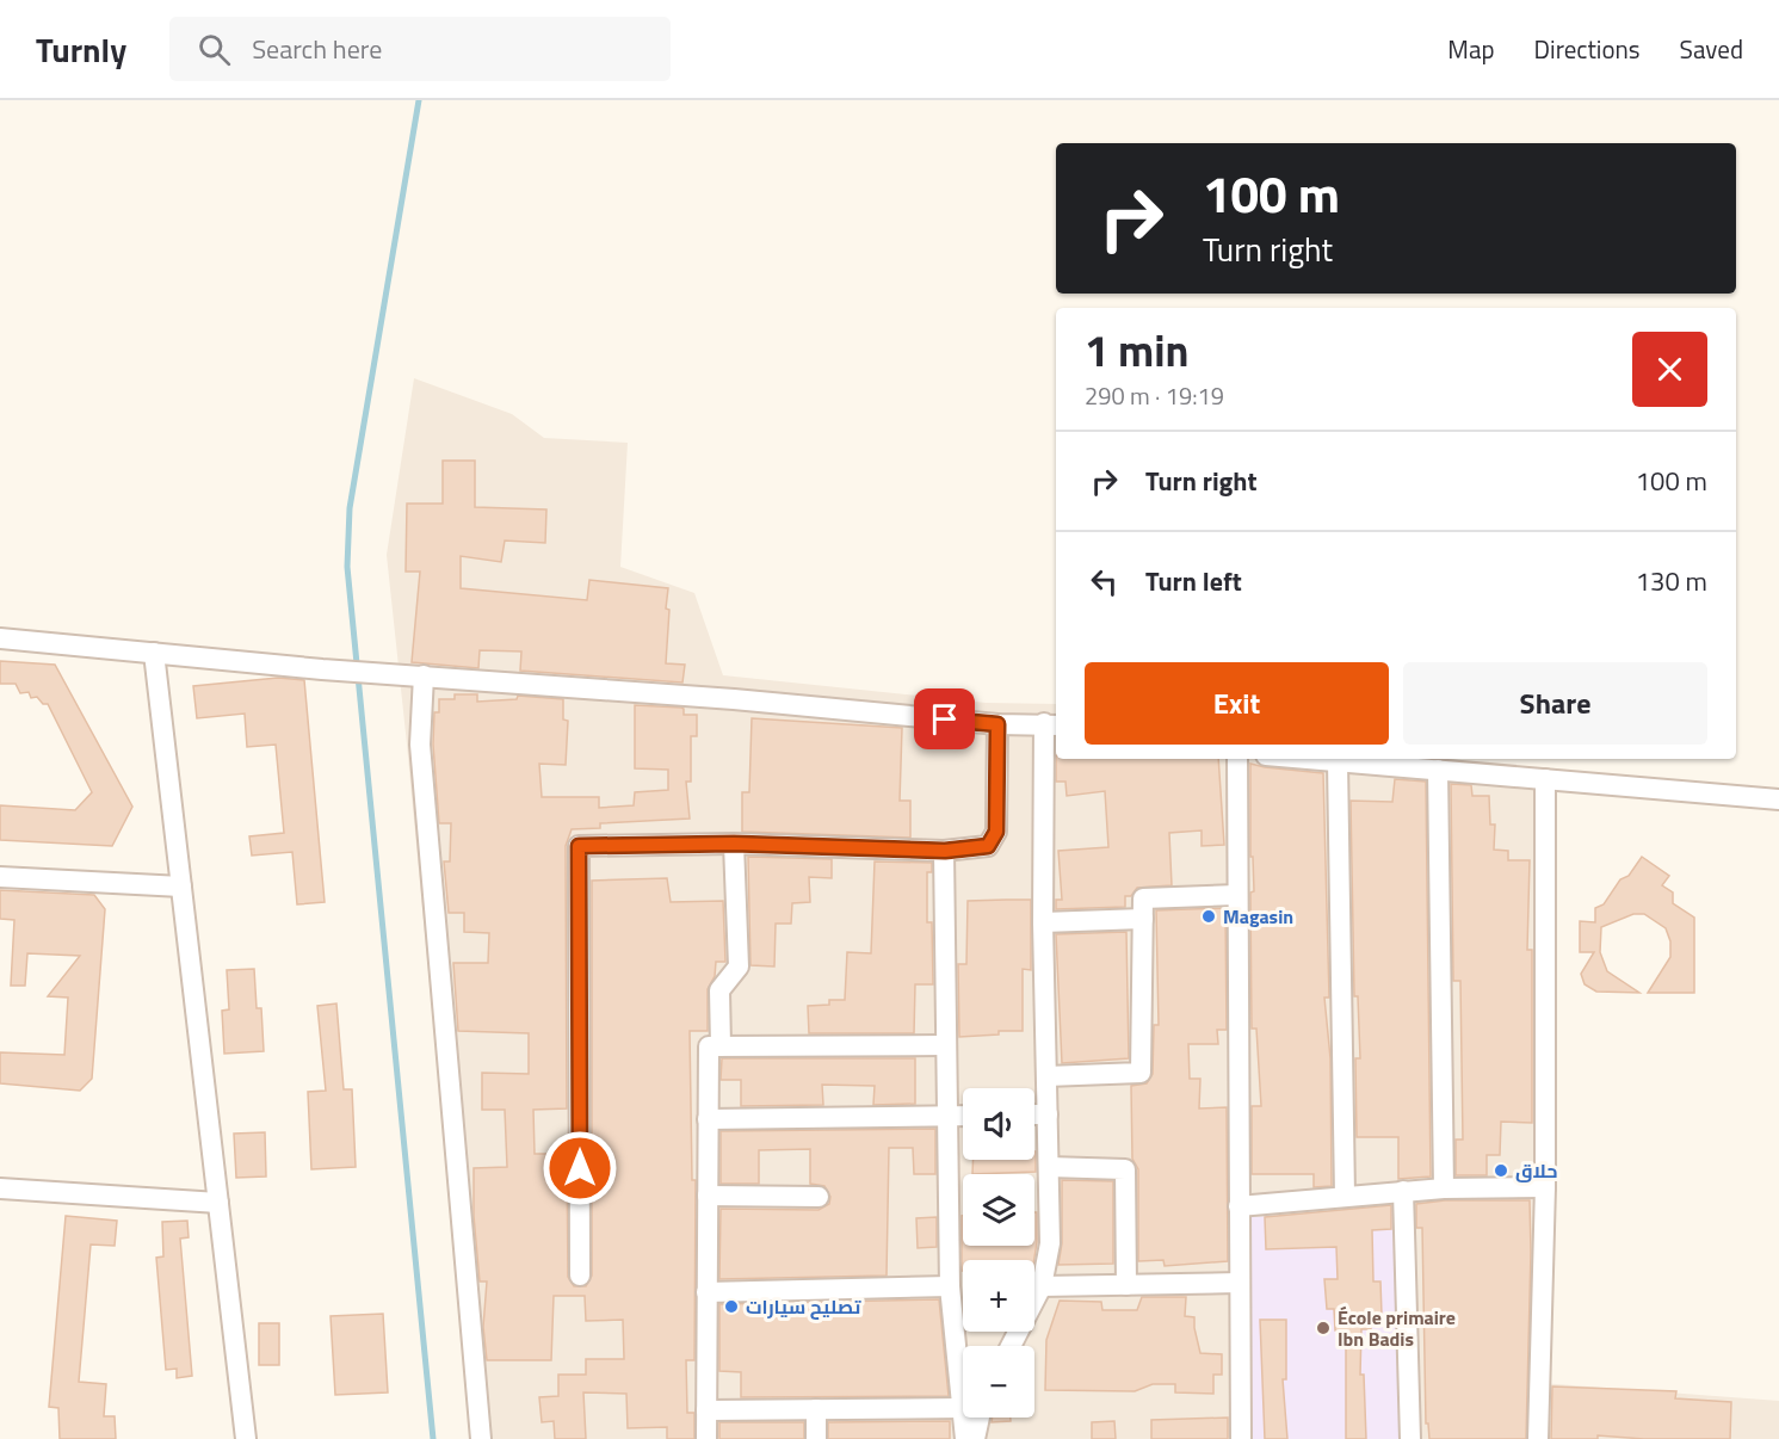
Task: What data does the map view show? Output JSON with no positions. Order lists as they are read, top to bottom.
{
  "places": [
    "Magasin",
    "حلاق",
    "تصليح سيارات",
    "École primaire Ibn Badis"
  ],
  "page": {
    "header": "Turnly",
    "search": "Search here",
    "nav": ["Map", "Directions", "Saved"],
    "turn": ["100 m", "Turn right"],
    "heading": ["1 min", "290 m · 19:19"],
    "list": [
      {
        "name": "Turn right",
        "value": "100 m"
      },
      {
        "name": "Turn left",
        "value": "130 m"
      }
    ],
    "buttons": ["Exit", "Share"],
    "map_buttons": ["+", "−"]
  }
}
